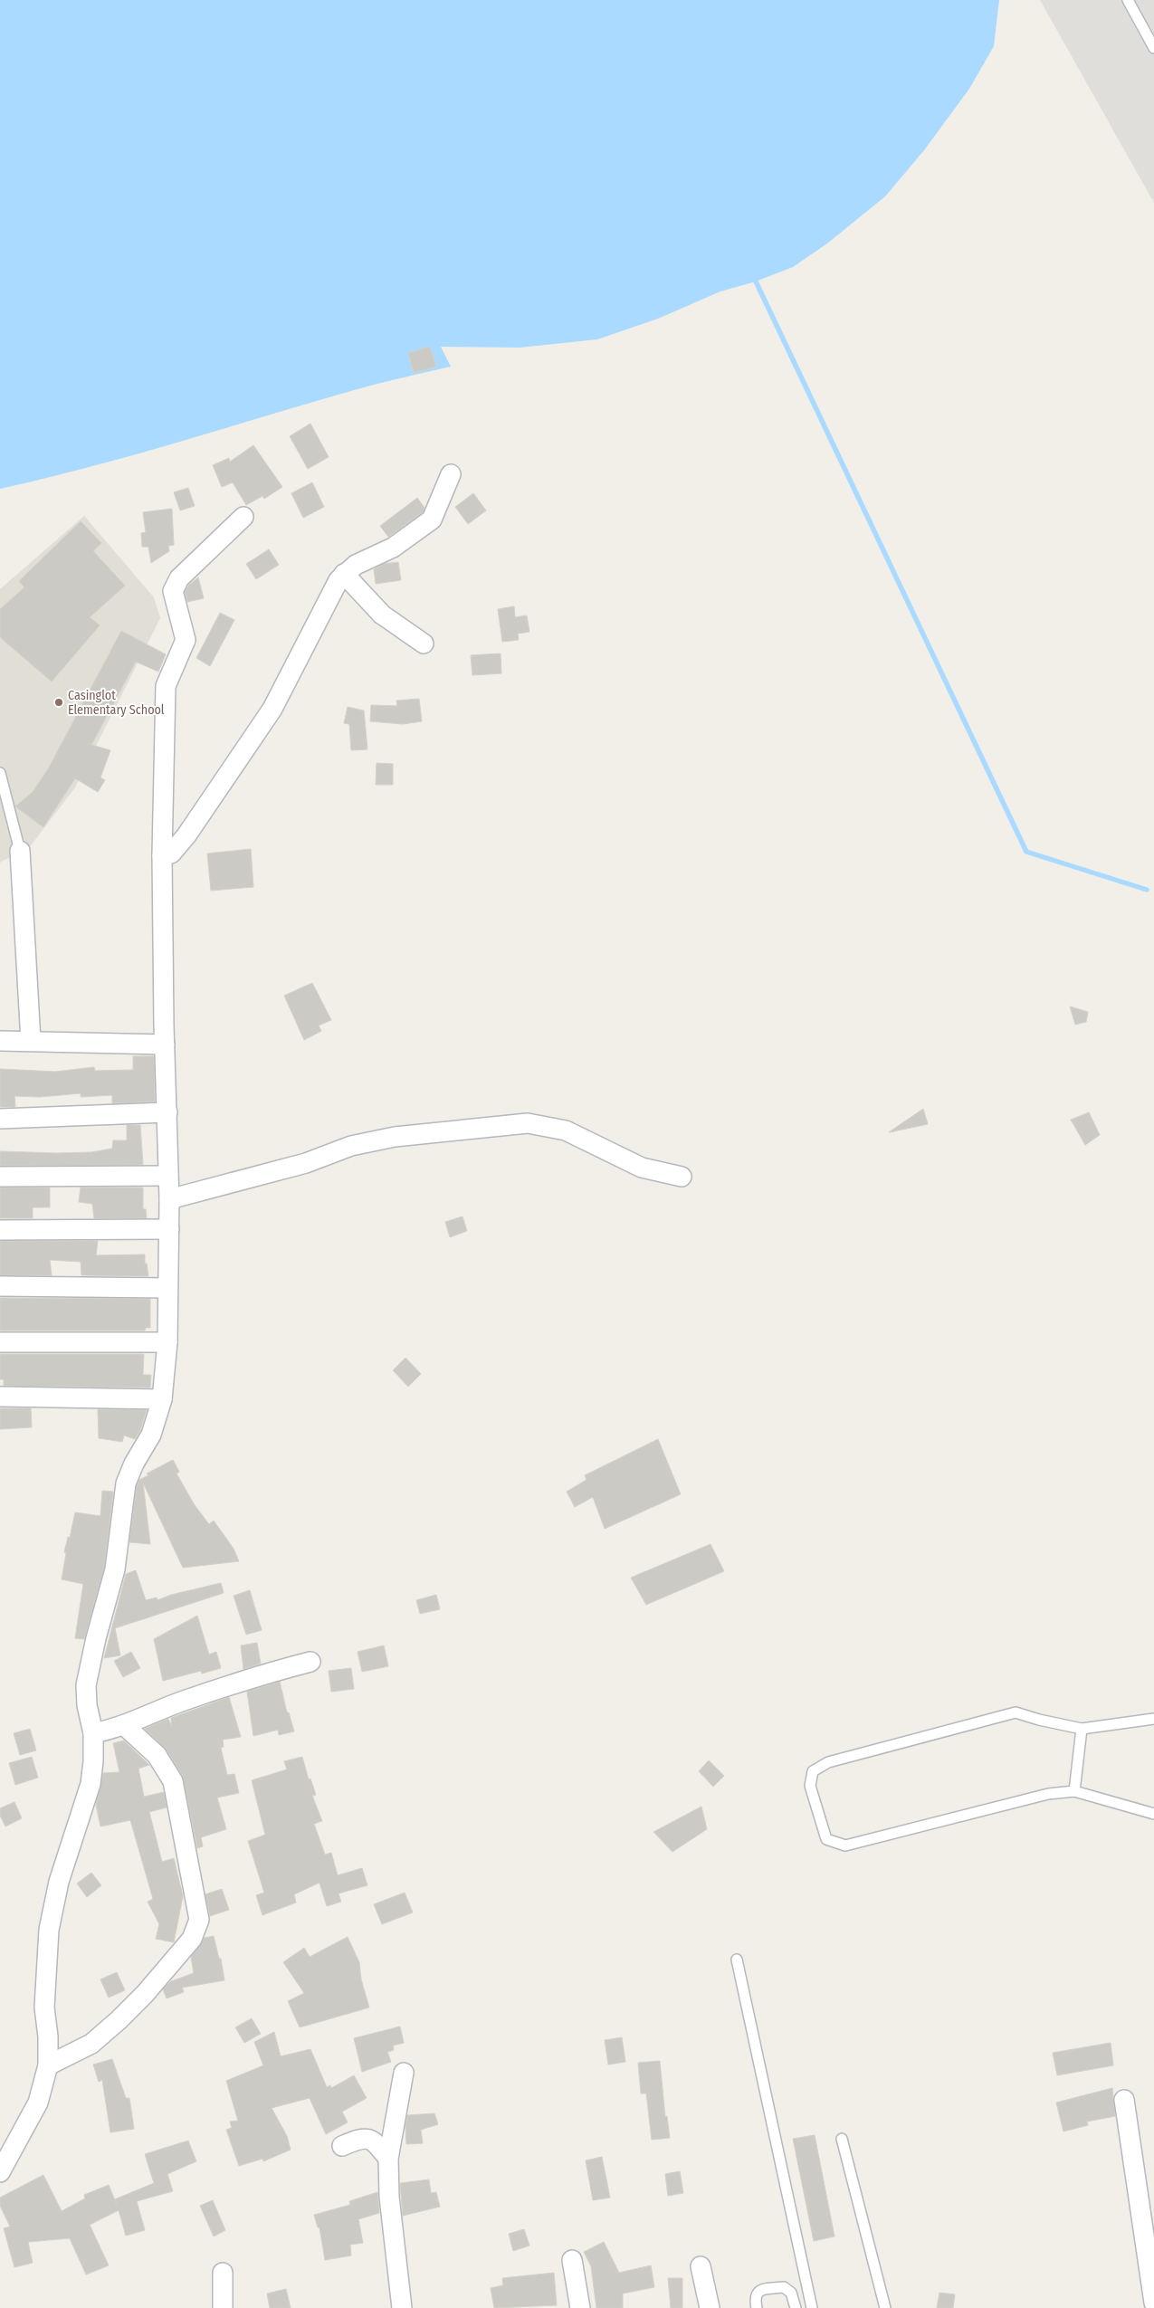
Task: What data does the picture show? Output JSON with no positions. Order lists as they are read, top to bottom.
{
  "places": ["Casinglot Elementary School"]
}
